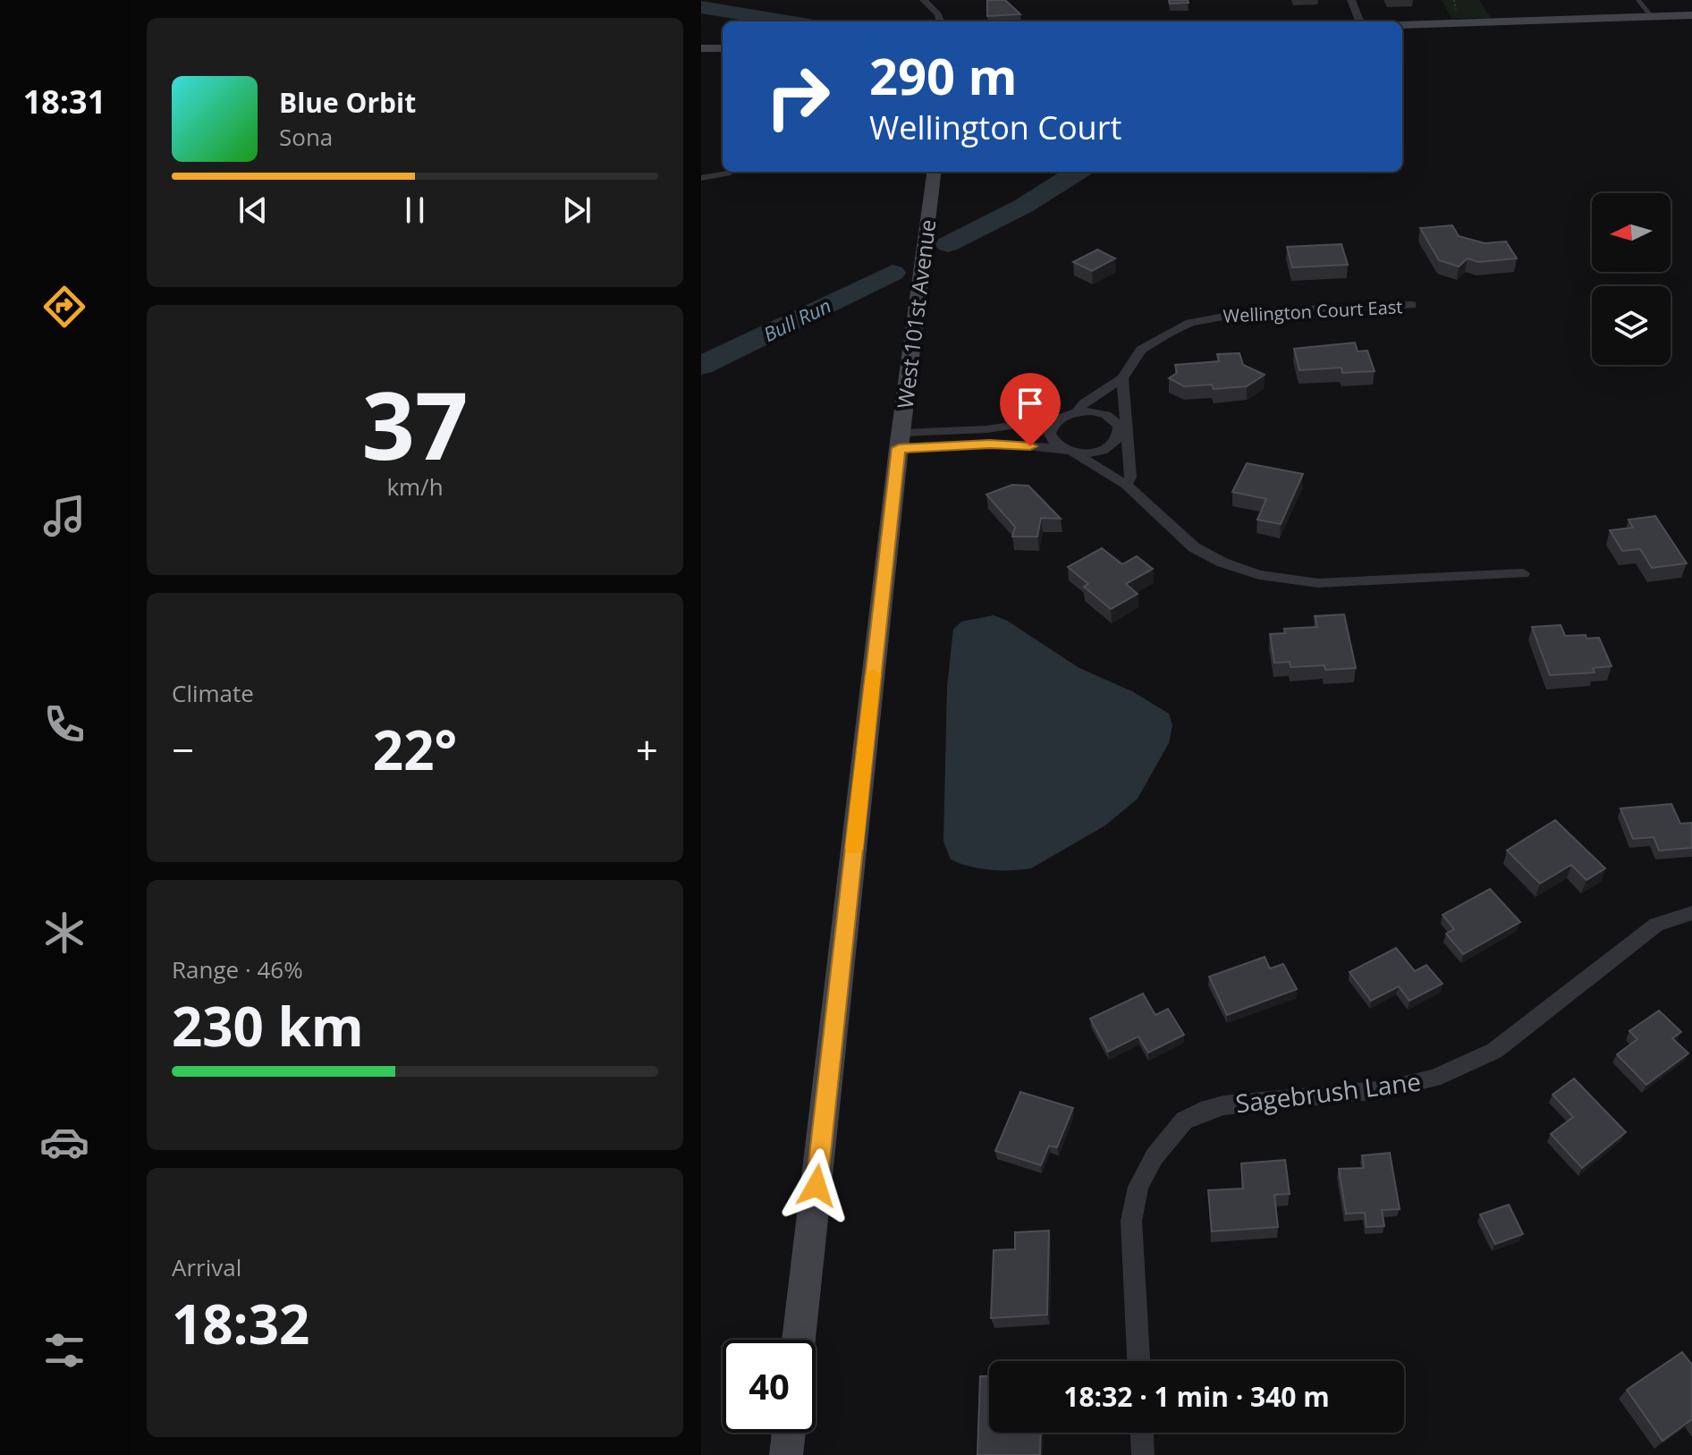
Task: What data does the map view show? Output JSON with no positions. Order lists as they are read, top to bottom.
{
  "streets": {
    "street": ["Wellington Court East", "West 101st Avenue", "Sagebrush Lane"]
  },
  "water": ["Bull Run"],
  "north": "left",
  "page": {
    "tabs": "18:31",
    "turn": ["290 m", "Wellington Court"],
    "song": ["Blue Orbit", "Sona"],
    "tile": [
      ["37", "km/h"],
      "Climate",
      ["Range · 46%", "230 km"],
      ["Arrival", "18:32"]
    ],
    "heat": ["−", "22°", "+"],
    "limit": "40",
    "trip": "18:32 · 1 min · 340 m"
  }
}
